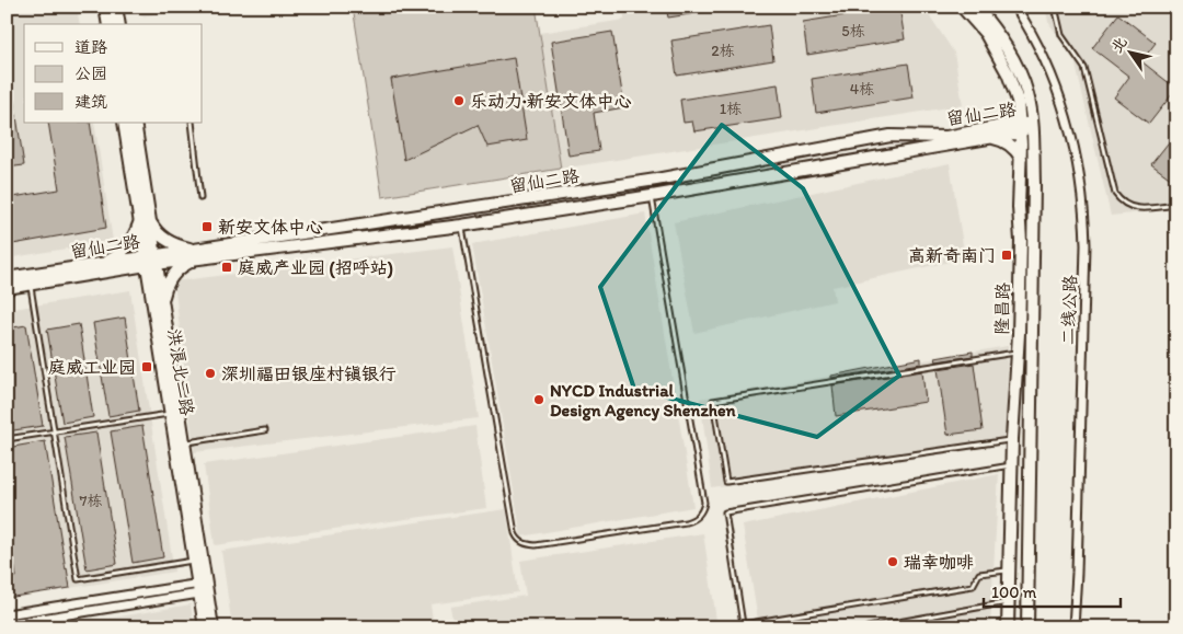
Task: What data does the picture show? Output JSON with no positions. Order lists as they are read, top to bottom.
{
  "streets": {
    "street": [
      "留仙二路",
      "隆昌路",
      "二线公路",
      "洪浪北二路"
    ]
  },
  "crossings": [
    ["留仙二路", "隆昌路"],
    ["留仙二路", "洪浪北二路"]
  ],
  "places": {
    "other": [
      "乐动力·新安文体中心",
      "深圳福田银座村镇银行",
      "NYCD Industrial Design Agency Shenzhen",
      "瑞幸咖啡"
    ],
    "transit": [
      "新安文体中心",
      "高新奇南门",
      "庭威产业园 (招呼站)",
      "庭威工业园"
    ]
  },
  "house_numbers": [
    "5栋",
    "2栋",
    "4栋",
    "1栋",
    "7栋"
  ],
  "legend": ["道路", "公园", "建筑"],
  "scale_bar": "100 m",
  "north": "top left"
}
